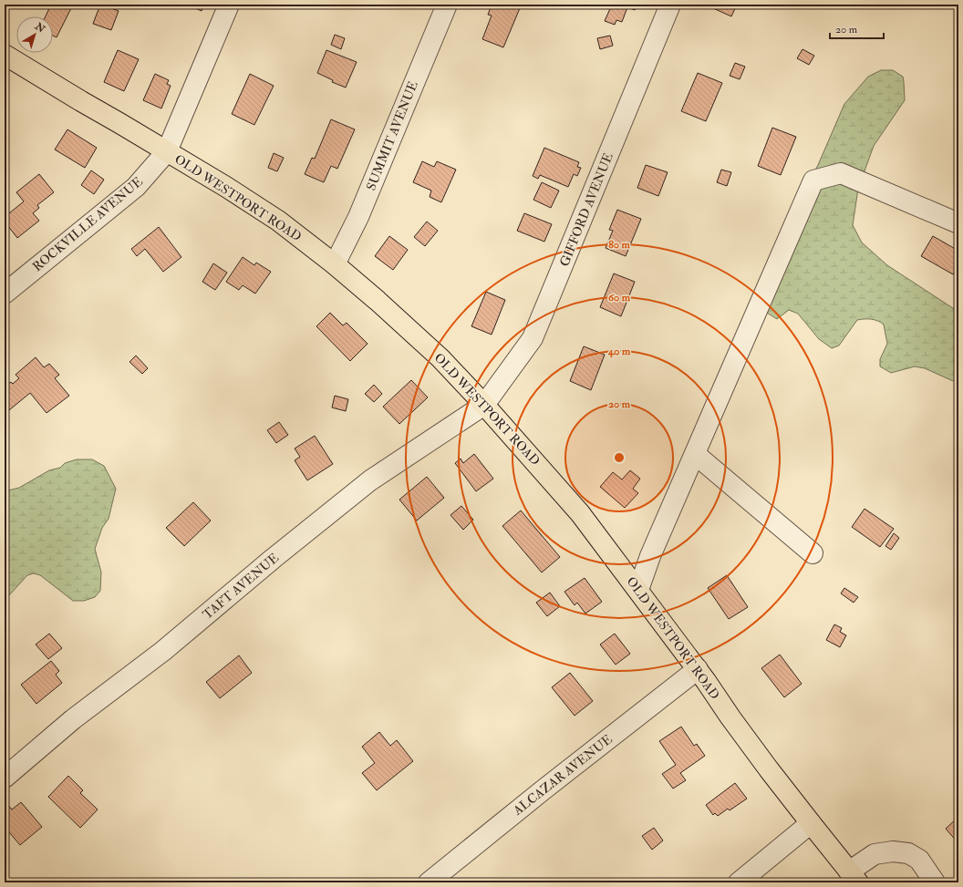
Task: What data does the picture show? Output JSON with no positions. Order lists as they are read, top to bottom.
{
  "streets": {
    "main road": ["OLD WESTPORT ROAD"],
    "street": [
      "SUMMIT AVENUE",
      "GIFFORD AVENUE",
      "ROCKVILLE AVENUE",
      "TAFT AVENUE",
      "ALCAZAR AVENUE"
    ]
  },
  "crossings": [
    ["SUMMIT AVENUE", "OLD WESTPORT ROAD"],
    ["OLD WESTPORT ROAD", "GIFFORD AVENUE"],
    ["OLD WESTPORT ROAD", "ROCKVILLE AVENUE"],
    ["OLD WESTPORT ROAD", "TAFT AVENUE"],
    ["OLD WESTPORT ROAD", "ALCAZAR AVENUE"],
    ["GIFFORD AVENUE", "TAFT AVENUE"]
  ],
  "scale_bar": "20 m",
  "north": "top right",
  "rings": [
    "80 m",
    "60 m",
    "40 m",
    "20 m"
  ]
}
